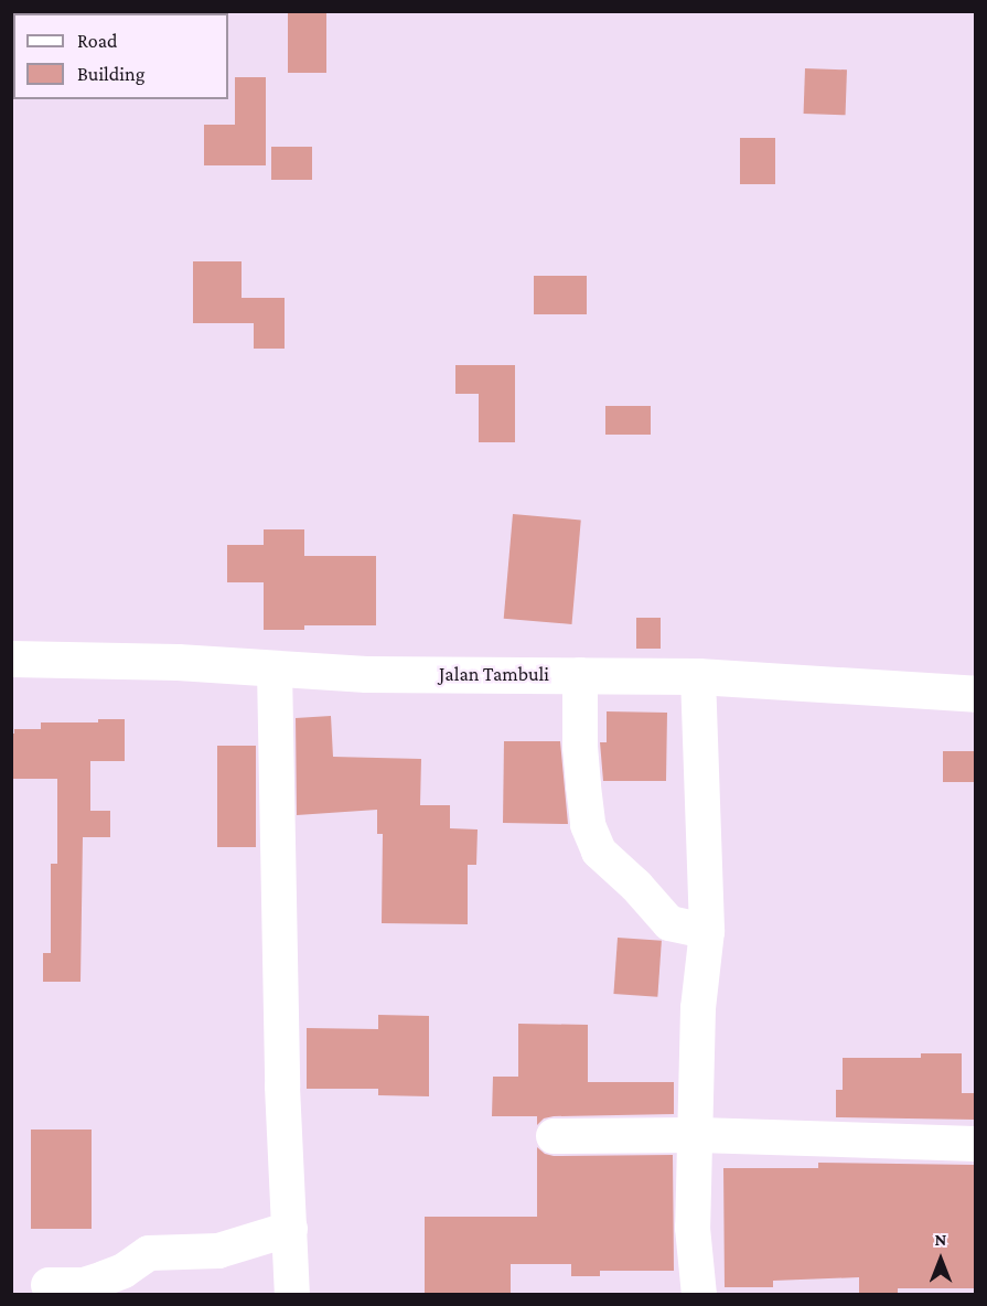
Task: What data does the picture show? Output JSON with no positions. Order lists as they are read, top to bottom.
{
  "streets": {
    "street": ["Jalan Tambuli"]
  },
  "legend": ["Road", "Building"],
  "north": "top"
}
